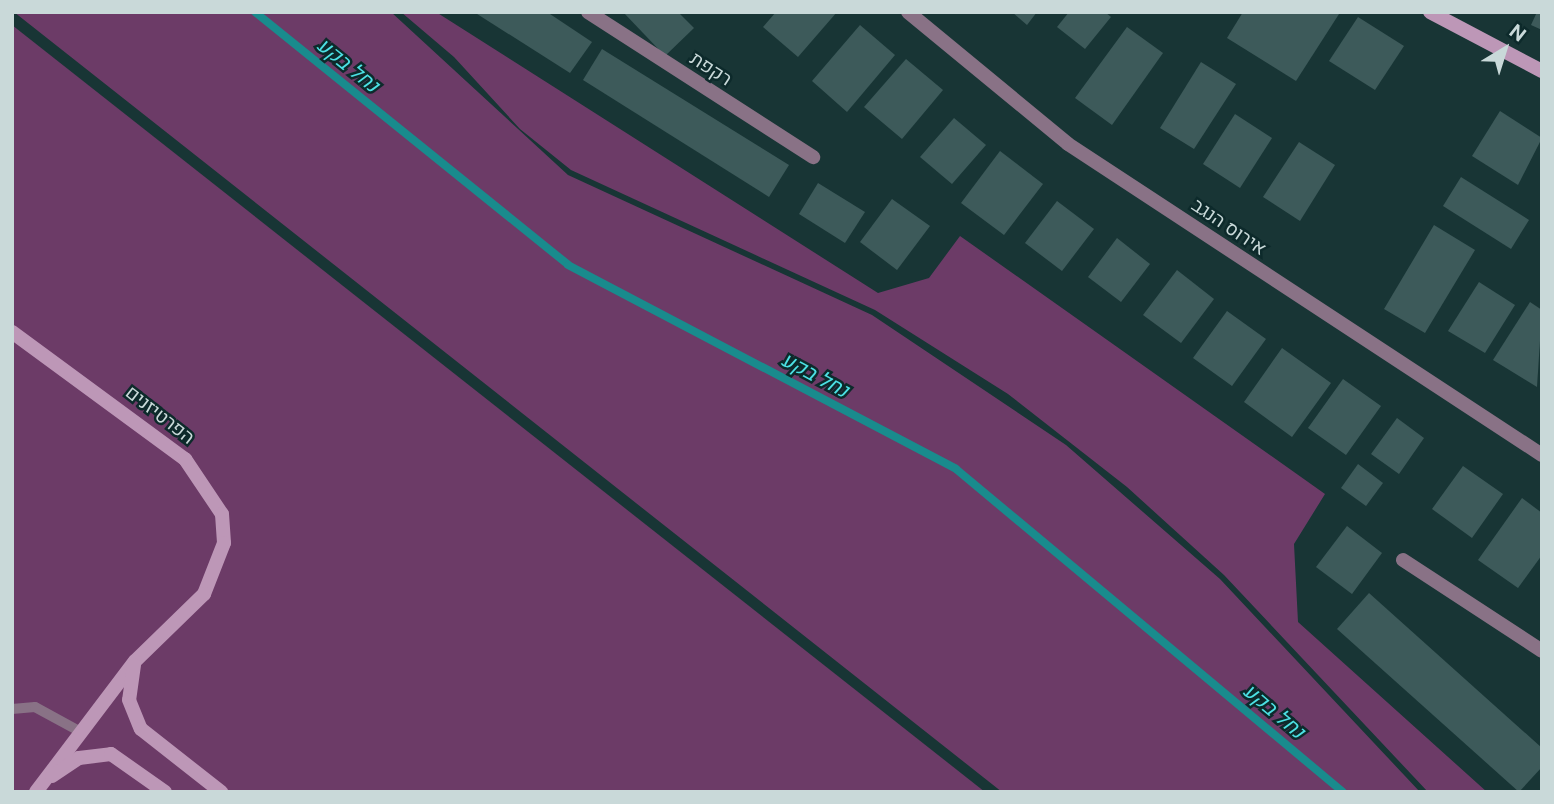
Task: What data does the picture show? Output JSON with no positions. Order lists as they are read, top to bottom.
{
  "streets": {
    "street": ["רקפת", "אירוס הנגב", "הפרטיזנים"]
  },
  "water": ["נחל בקע"],
  "north": "top right"
}
